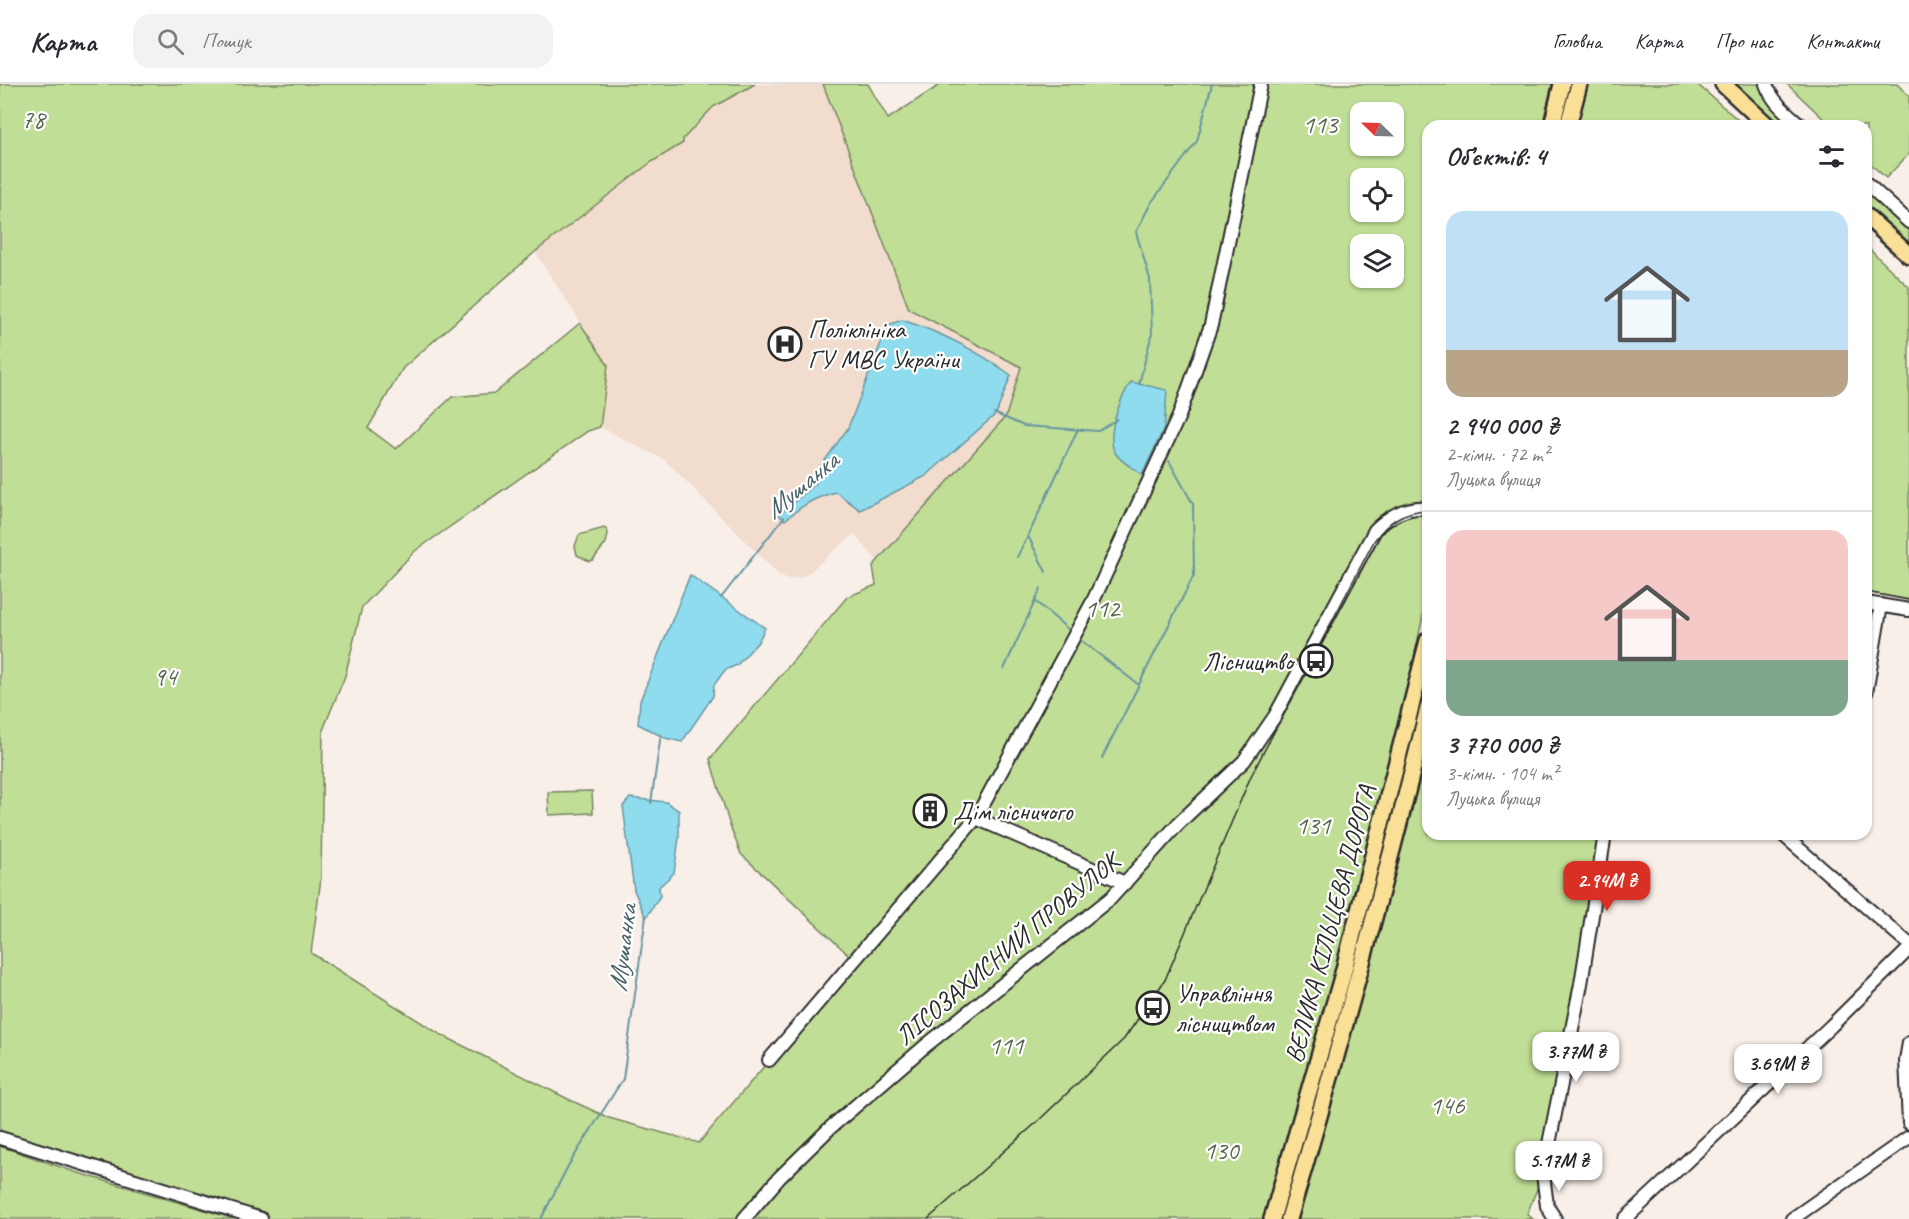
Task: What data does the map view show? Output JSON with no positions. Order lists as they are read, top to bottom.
{
  "streets": {
    "main road": ["ВЕЛИКА КІЛЬЦЕВА ДОРОГА"],
    "street": ["ЛІСОЗАХИСНИЙ ПРОВУЛОК"]
  },
  "water": ["Мушанка"],
  "parks": [
    "78",
    "113",
    "112",
    "94",
    "131",
    "111",
    "146",
    "130"
  ],
  "places": {
    "hospital": ["Поліклініка ГУ МВС України"],
    "bus stop": ["Лісництво", "Управління лісництвом"],
    "building": ["Дім лісничого"]
  },
  "north": "top left",
  "page": {
    "header": "Карта",
    "search": "Пошук",
    "nav": [
      "Головна",
      "Карта",
      "Про нас",
      "Контакти"
    ],
    "heading": "Об’єктів: 4",
    "list": [
      {
        "name": "2 940 000 ₴",
        "note": "2-кімн. · 72 m² · Луцька вулиця"
      },
      {
        "name": "3 770 000 ₴",
        "note": "3-кімн. · 104 m² · Луцька вулиця"
      }
    ],
    "price": [
      "2.94M ₴",
      "3.77M ₴",
      "3.69M ₴",
      "5.17M ₴"
    ]
  }
}
